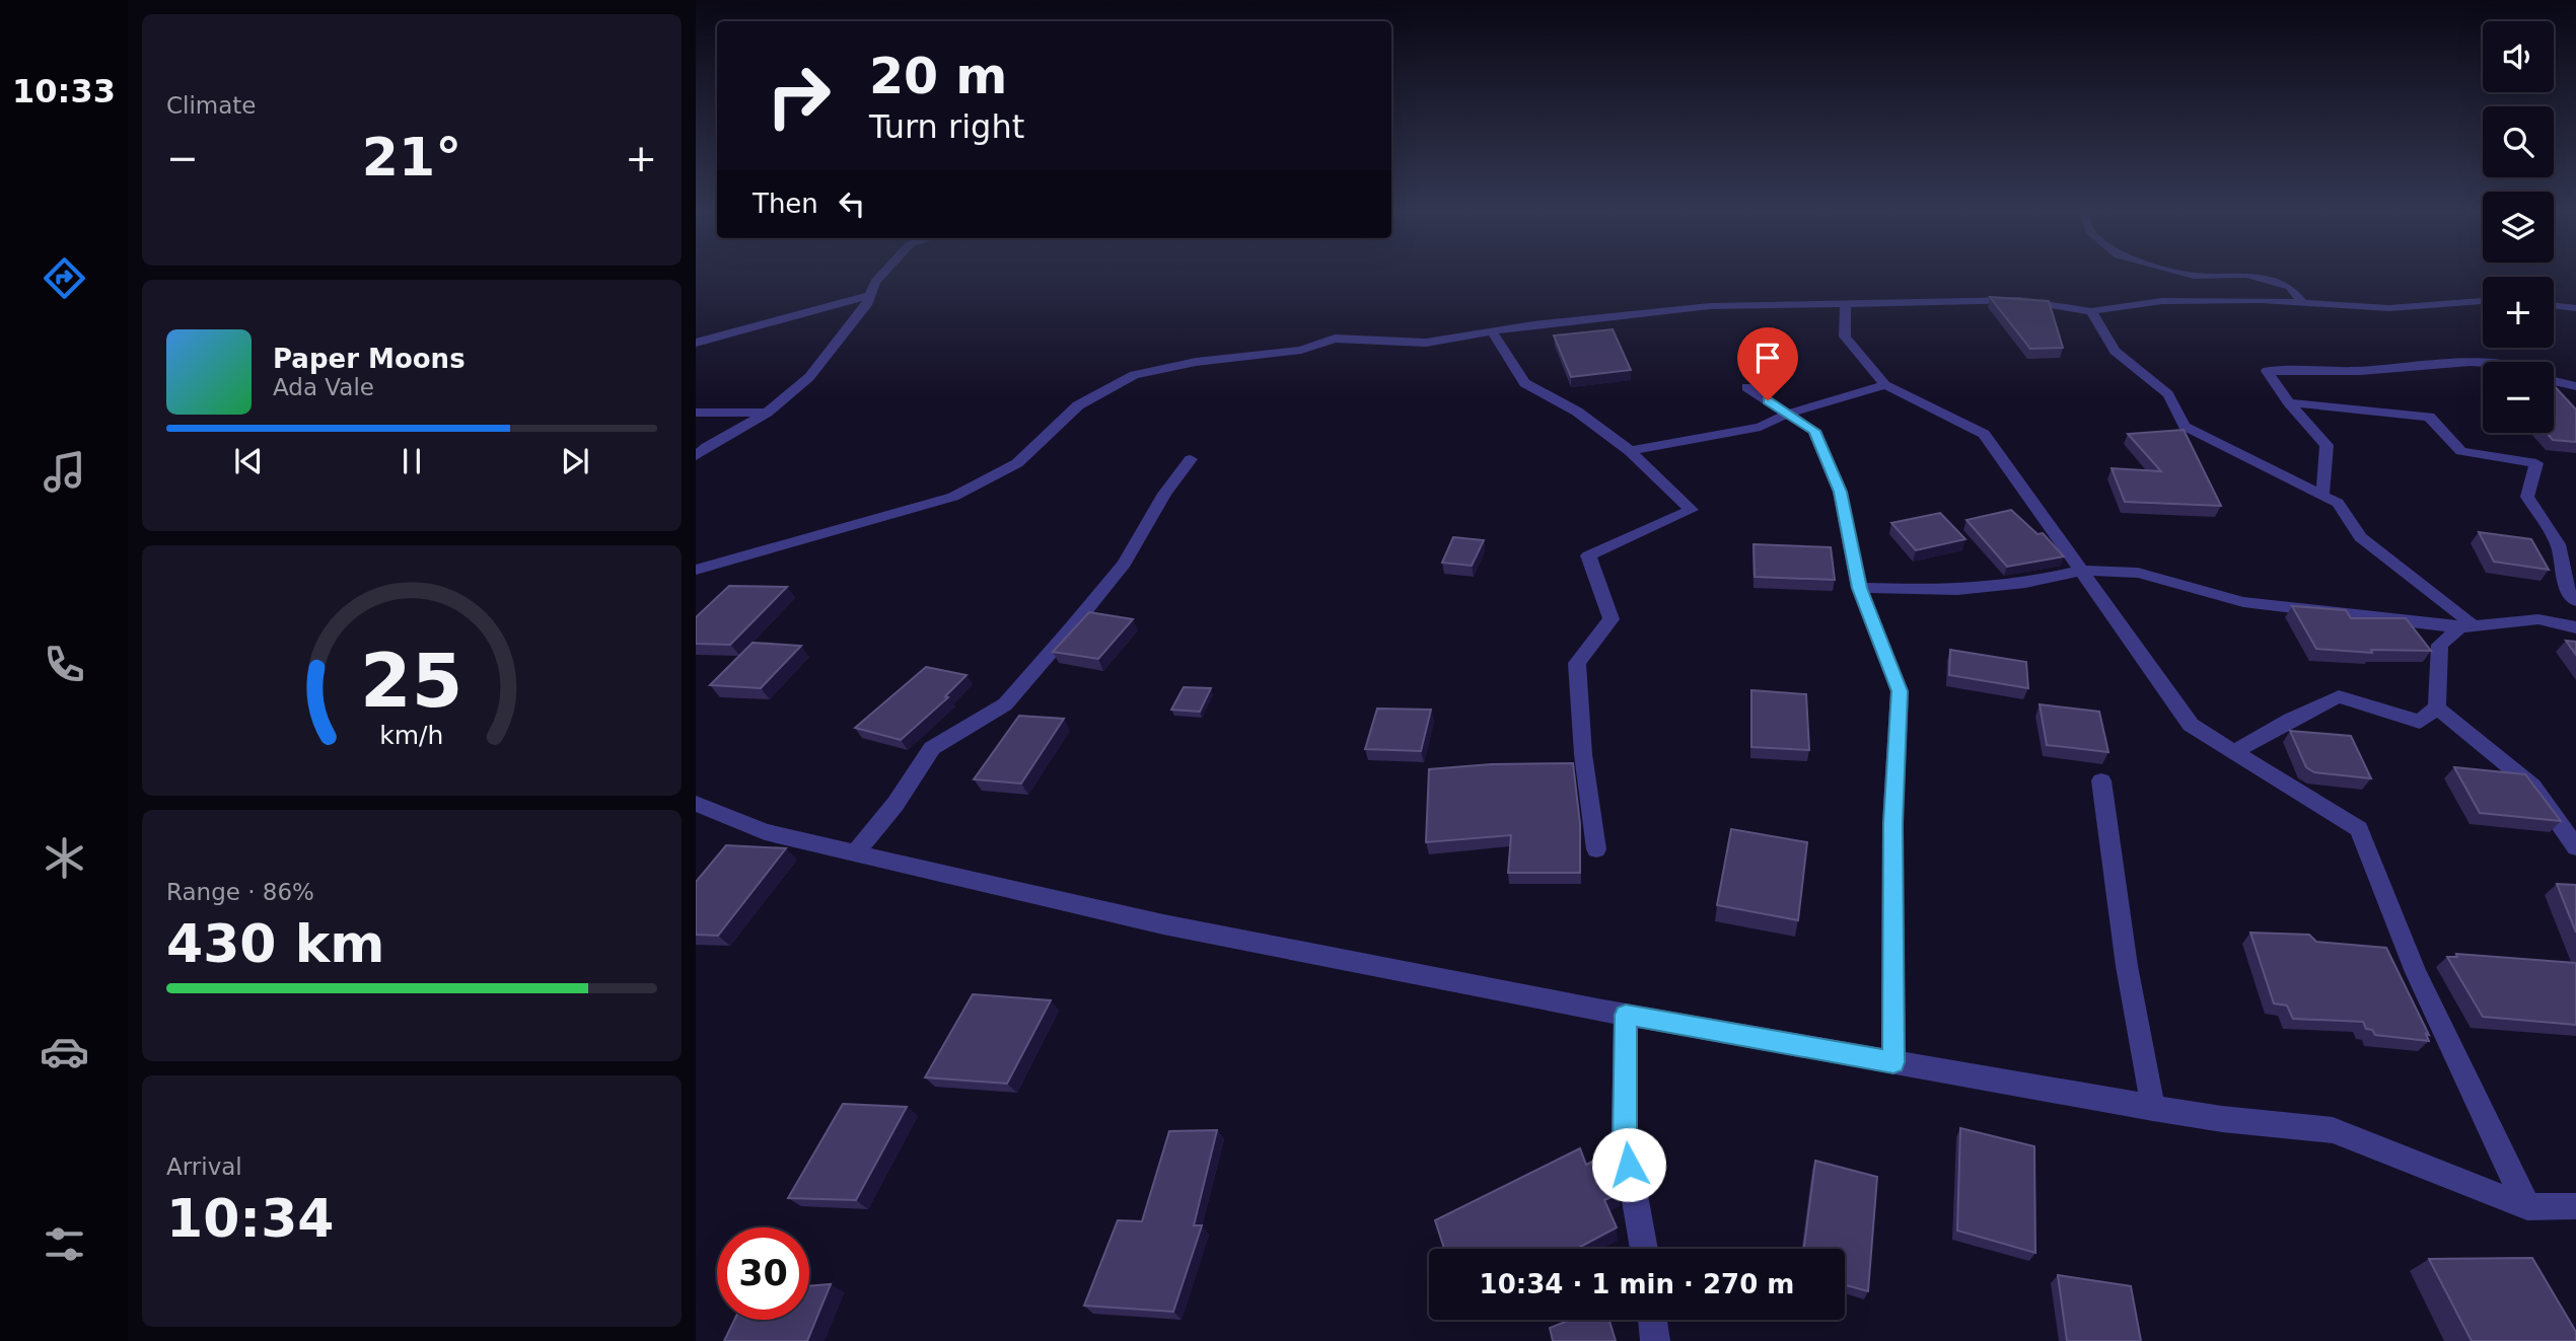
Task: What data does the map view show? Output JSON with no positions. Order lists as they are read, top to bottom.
{
  "page": {
    "tabs": "10:33",
    "tile": [
      "Climate",
      ["Range · 86%", "430 km"],
      ["Arrival", "10:34"]
    ],
    "map_buttons": ["+", "−"],
    "turn": ["20 m", "Turn right"],
    "heat": ["−", "21°", "+"],
    "then": "Then",
    "song": ["Paper Moons", "Ada Vale"],
    "limit": "30",
    "trip": "10:34 · 1 min · 270 m",
    "gauge": ["25", "km/h"]
  }
}
